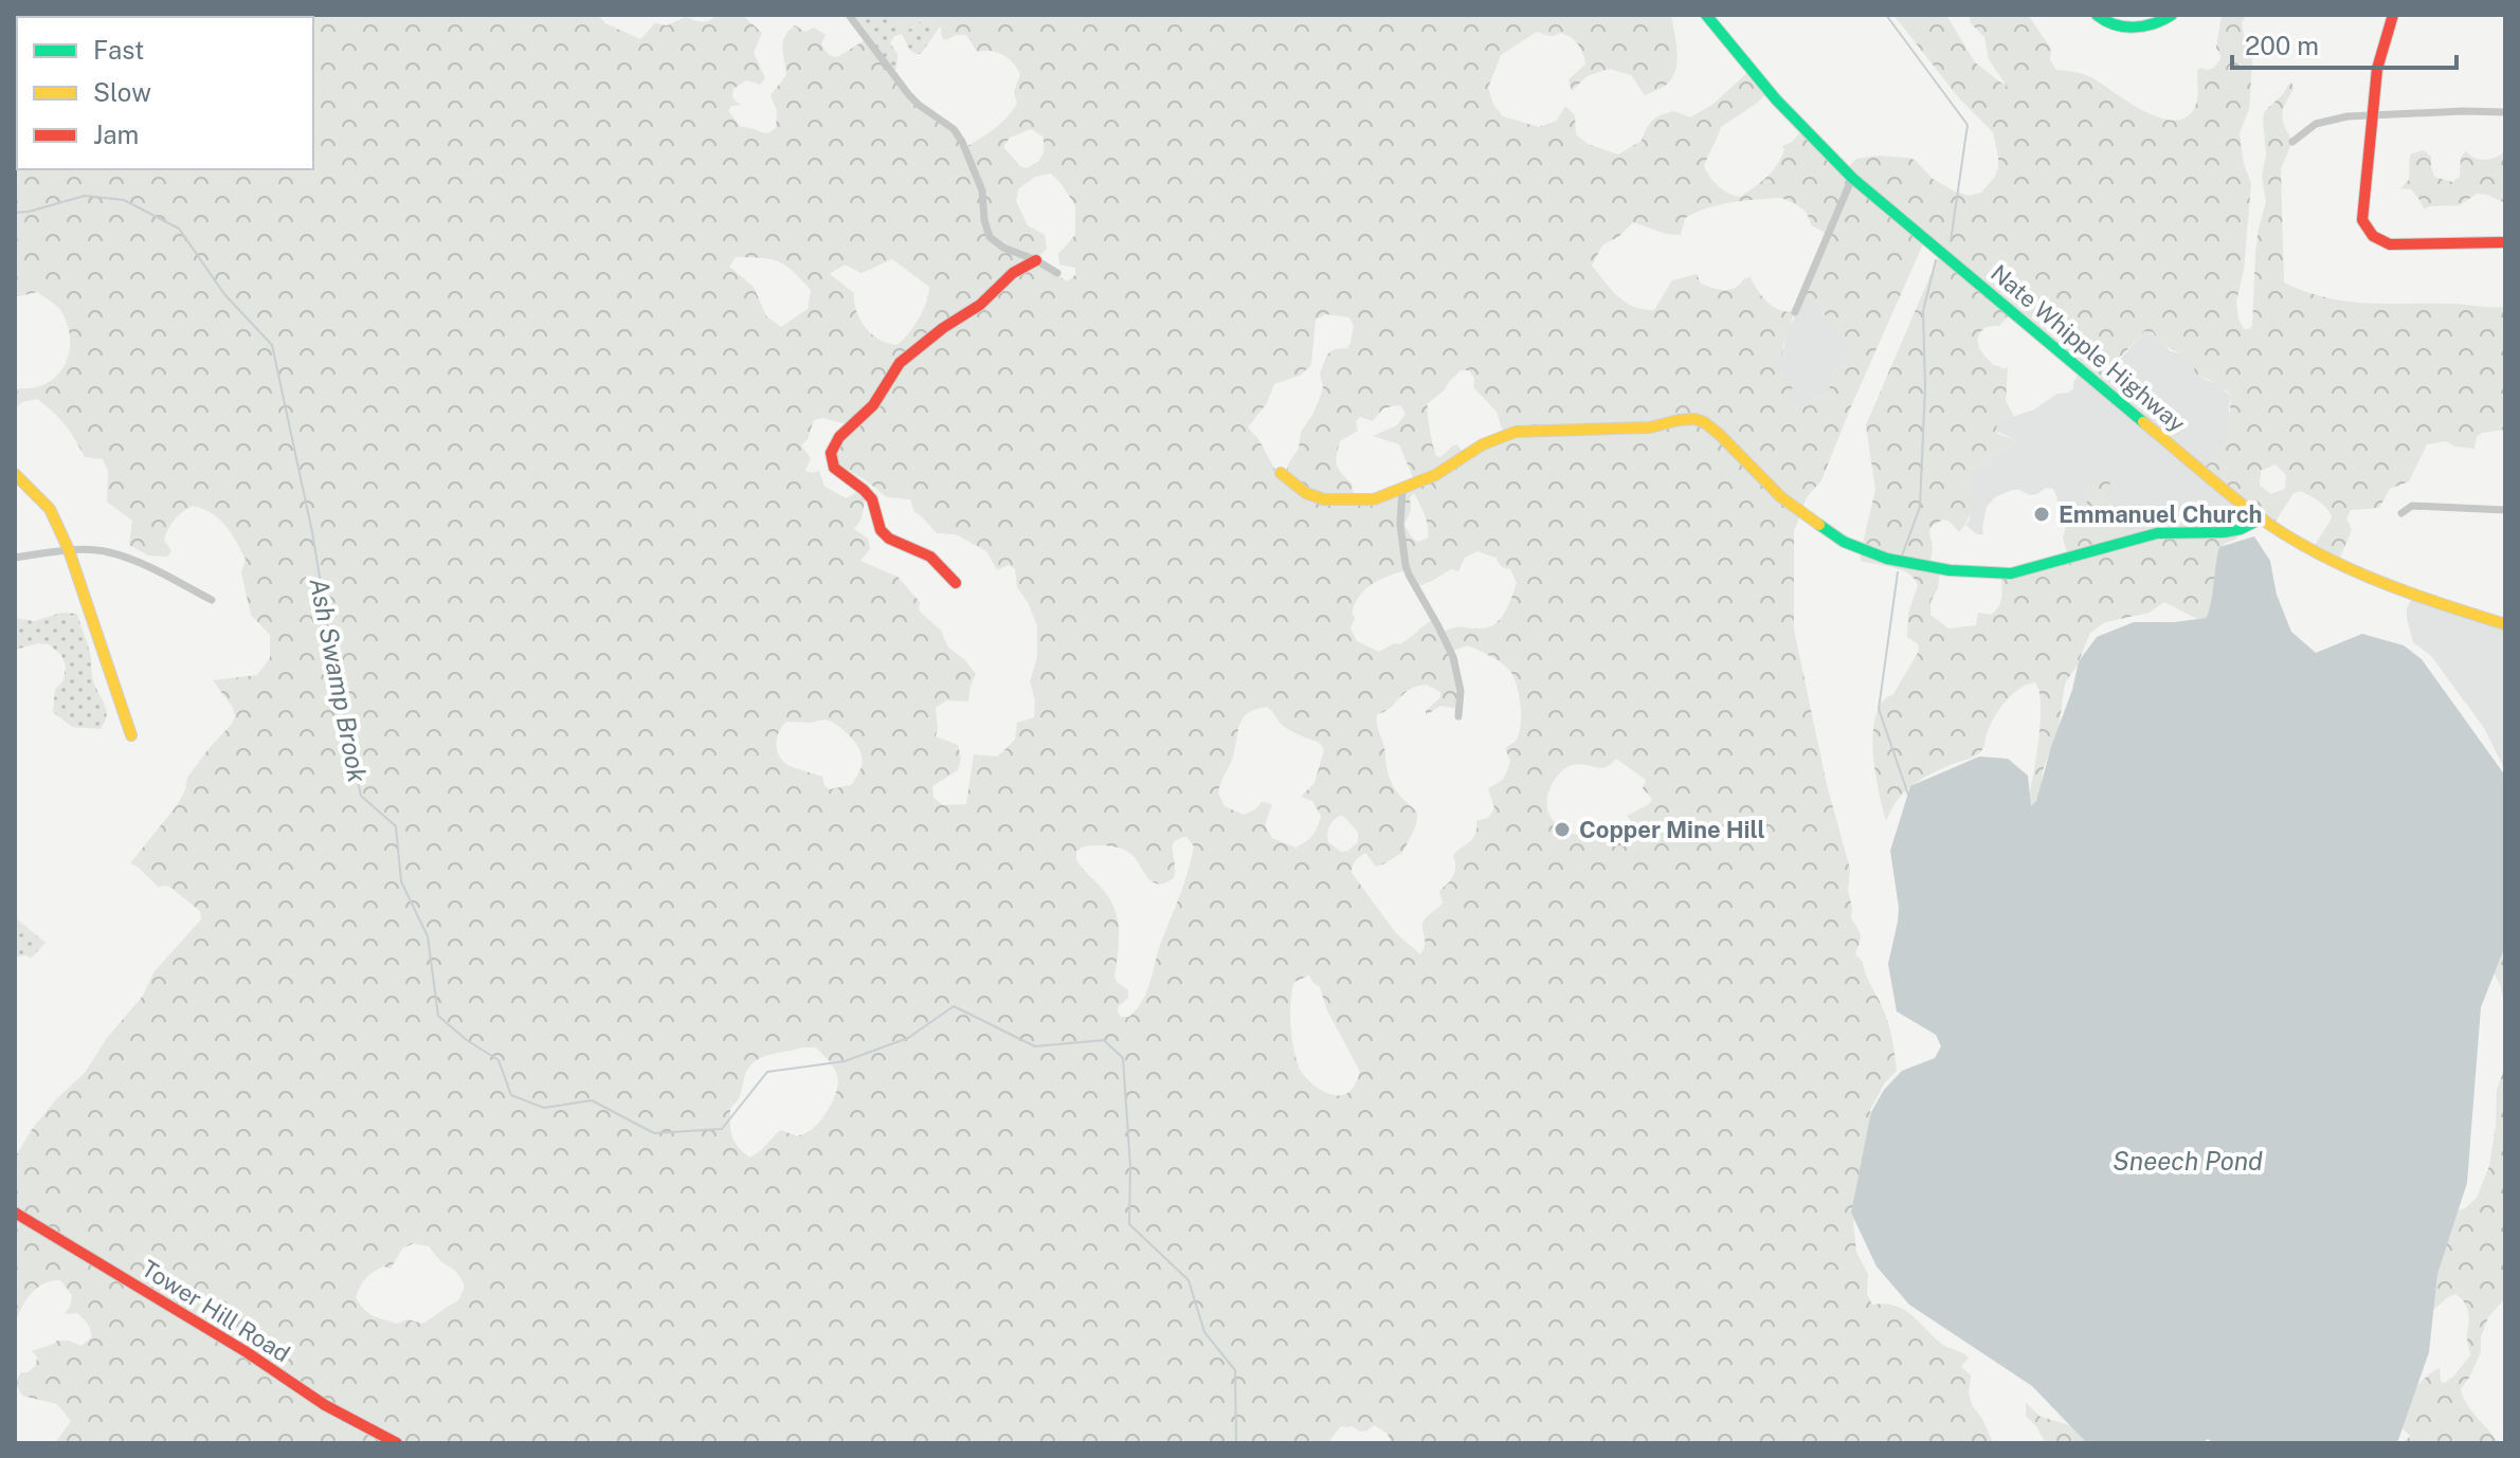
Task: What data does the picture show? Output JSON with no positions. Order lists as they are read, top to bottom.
{
  "streets": {
    "street": ["Nate Whipple Highway", "Tower Hill Road"]
  },
  "water": ["Ash Swamp Brook", "Sneech Pond"],
  "places": ["Emmanuel Church", "Copper Mine Hill"],
  "legend": ["Fast", "Slow", "Jam"],
  "scale_bar": "200 m"
}
